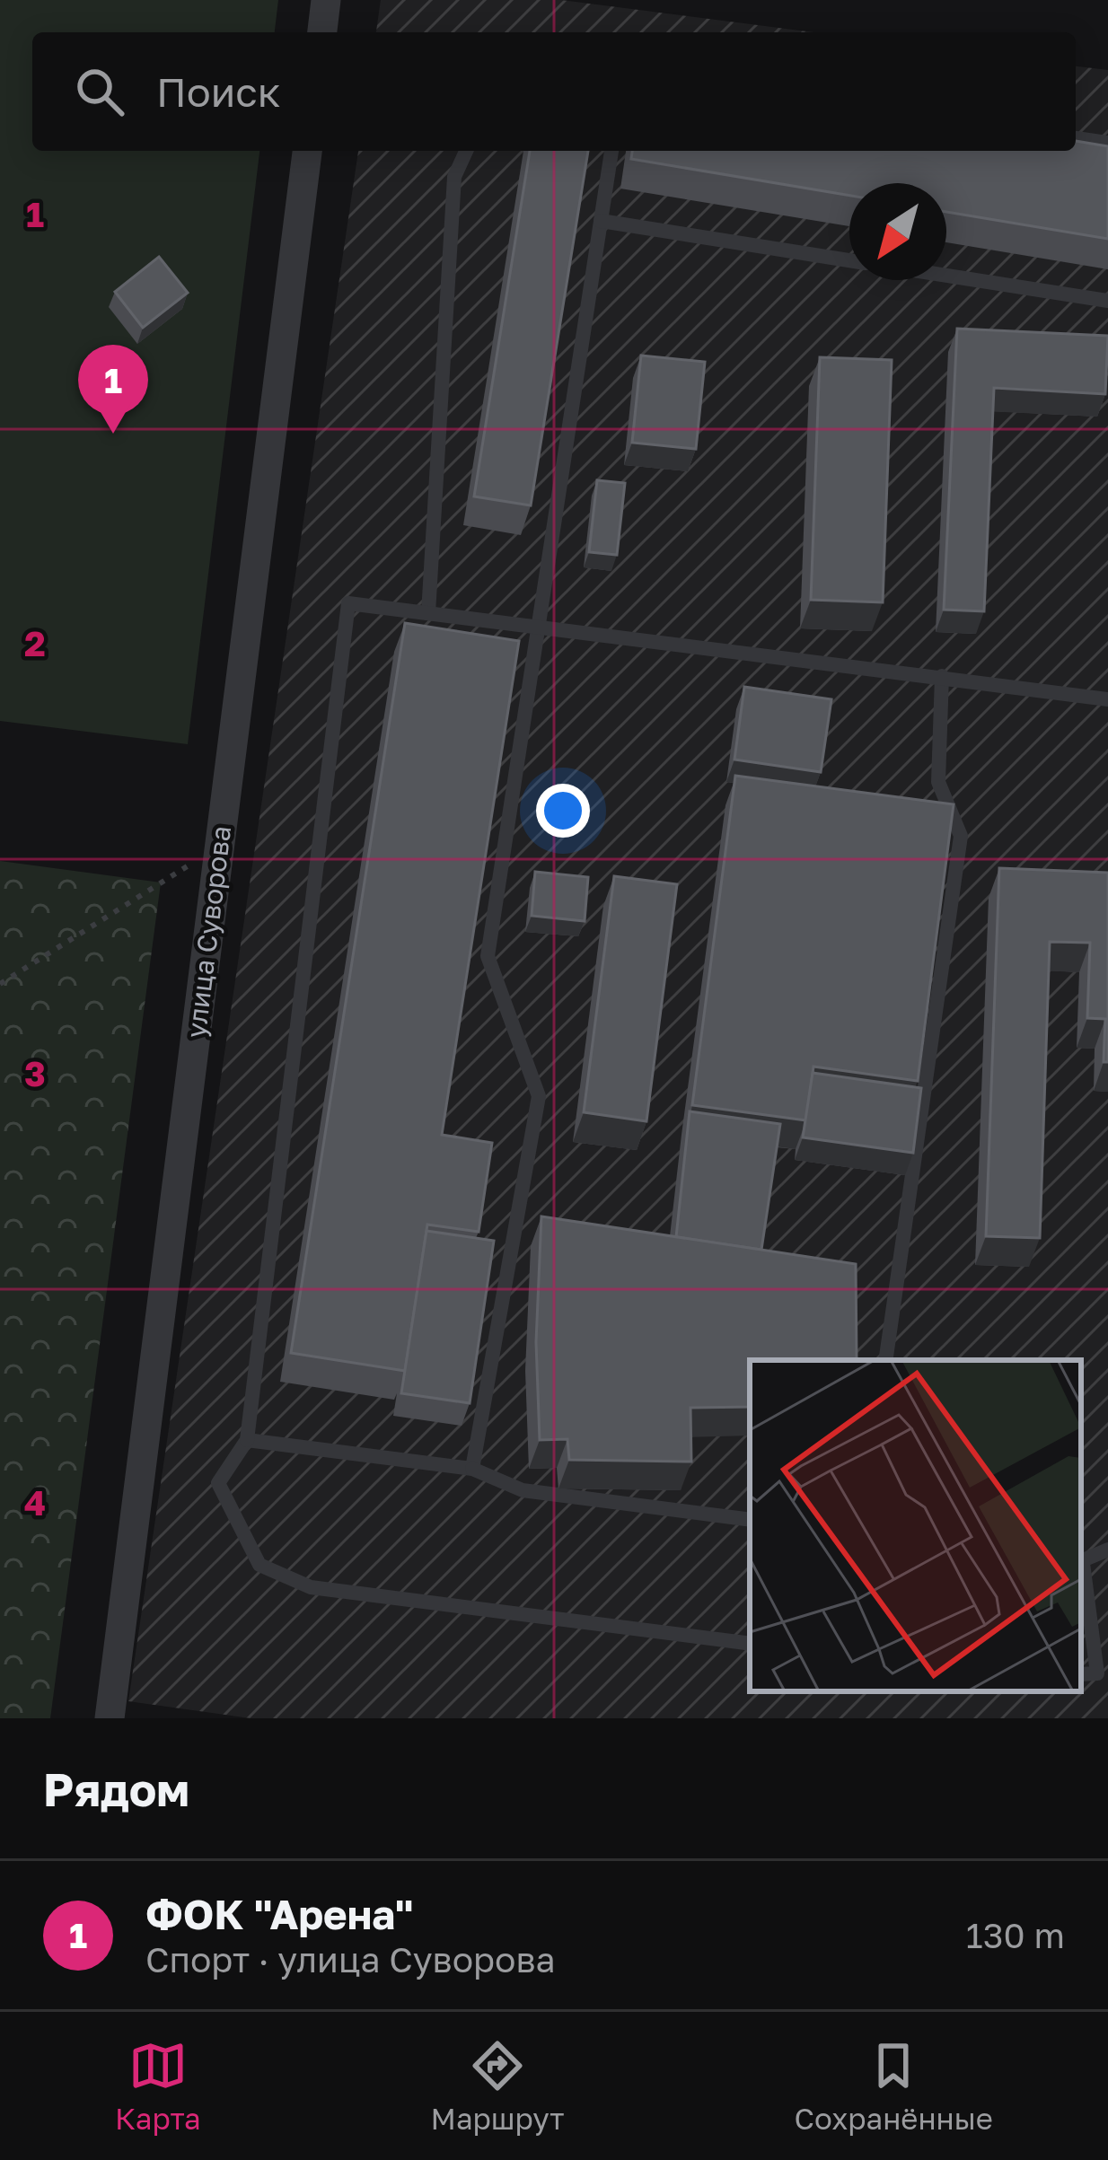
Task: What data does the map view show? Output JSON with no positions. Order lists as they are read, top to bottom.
{
  "streets": {
    "street": ["улица Суворова"]
  },
  "north": "bottom left",
  "page": {
    "search": "Поиск",
    "pins": "1",
    "heading": "Рядом",
    "list": [
      {
        "mark": "1",
        "name": "ФОК \"Арена\"",
        "note": "Спорт · улица Суворова",
        "value": "130 m"
      }
    ],
    "nav": ["Карта", "Маршрут", "Сохранённые"]
  },
  "grid": {
    "rows": [
      "1",
      "2",
      "3",
      "4"
    ]
  }
}
